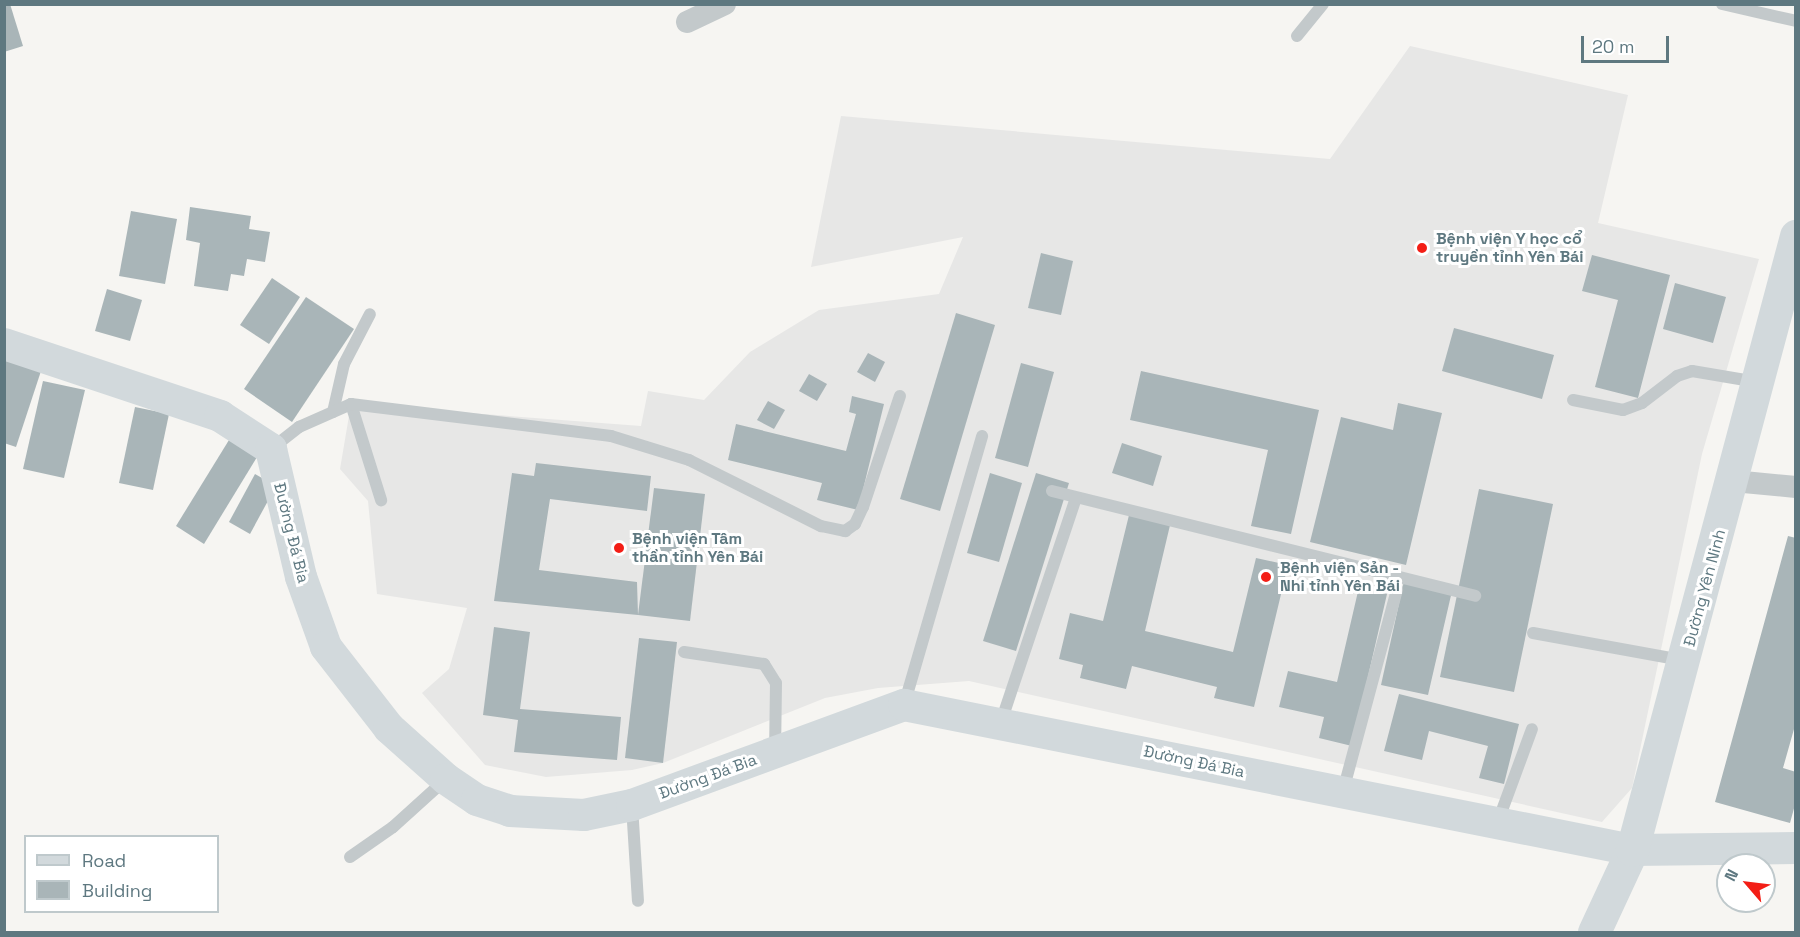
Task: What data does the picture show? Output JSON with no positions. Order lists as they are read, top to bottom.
{
  "streets": {
    "main road": ["Đường Yên Ninh"],
    "street": ["Đường Đá Bia"]
  },
  "crossings": [
    ["Đường Đá Bia", "Đường Yên Ninh"]
  ],
  "places": ["Bệnh viện Y học cổ truyền tỉnh Yên Bái", "Bệnh viện Tâm thần tỉnh Yên Bái", "Bệnh viện Sản - Nhi tỉnh Yên Bái"],
  "legend": ["Road", "Building"],
  "scale_bar": "20 m",
  "north": "top left"
}
